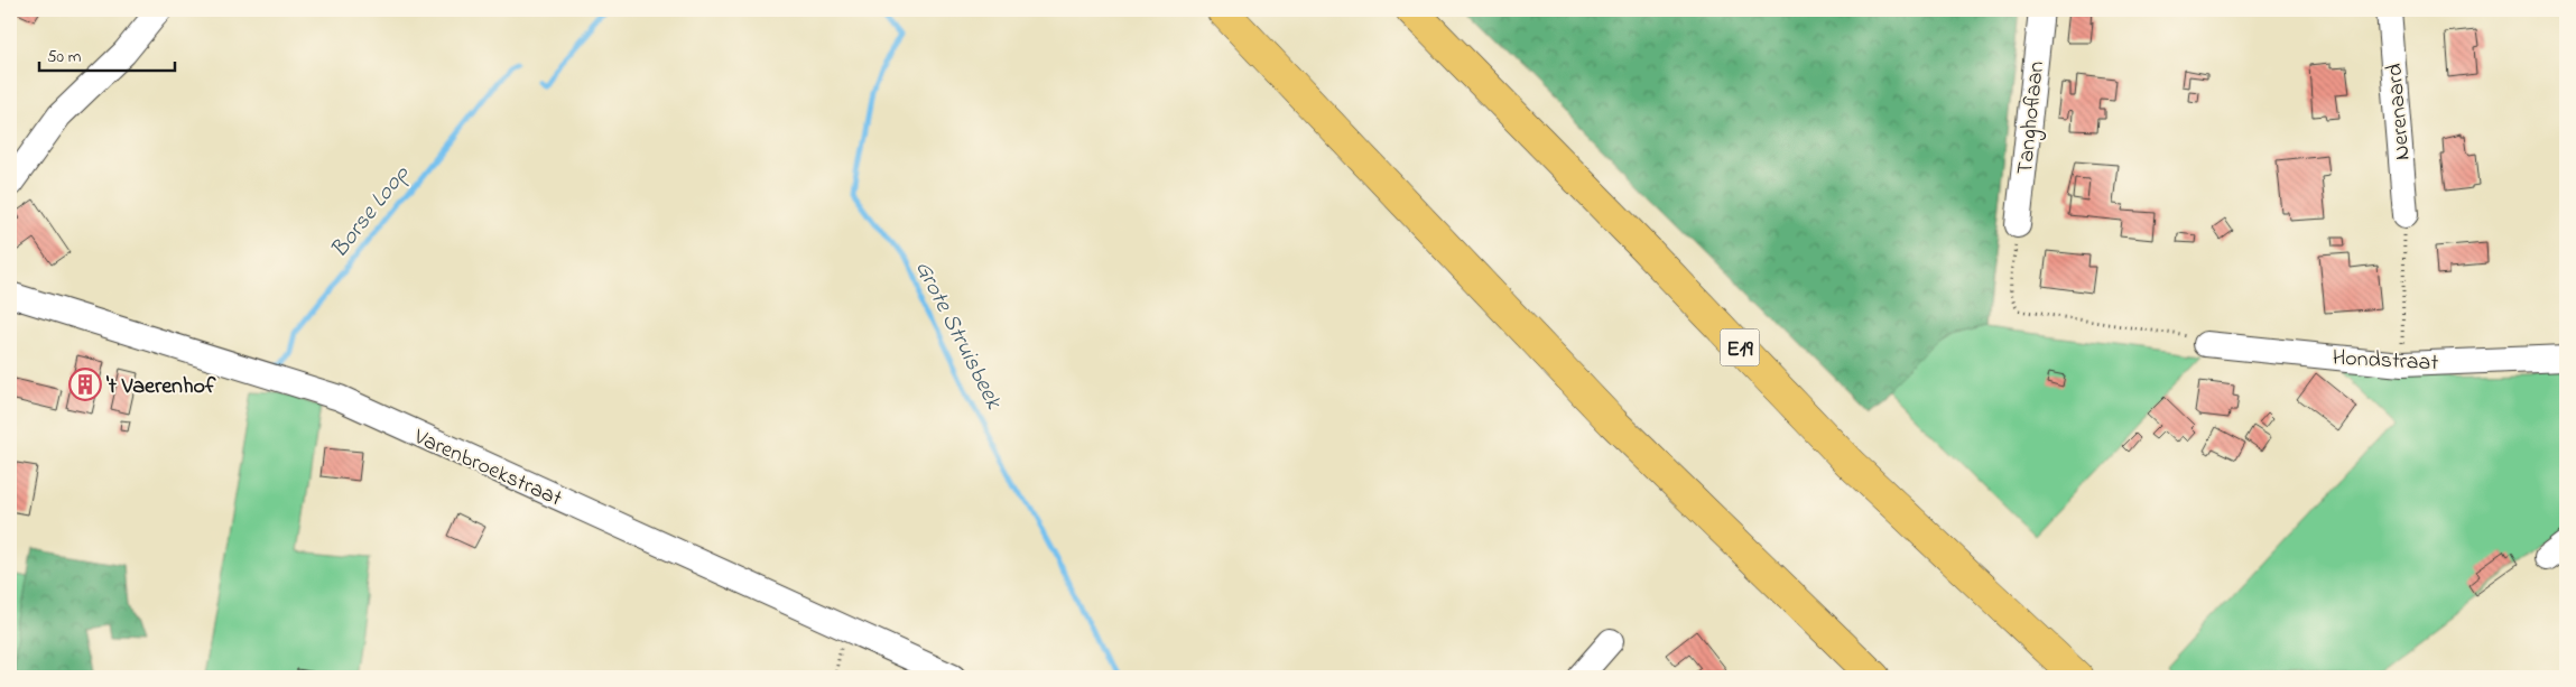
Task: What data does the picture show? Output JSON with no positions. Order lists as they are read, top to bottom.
{
  "streets": {
    "highway": ["E19"],
    "street": [
      "Nerenaard",
      "Tanghoflaan",
      "Hondstraat",
      "Varenbroekstraat"
    ]
  },
  "water": ["Borse Loop", "Grote Struisbeek"],
  "places": {
    "building": ["'t Vaerenhof"]
  },
  "scale_bar": "50 m"
}
